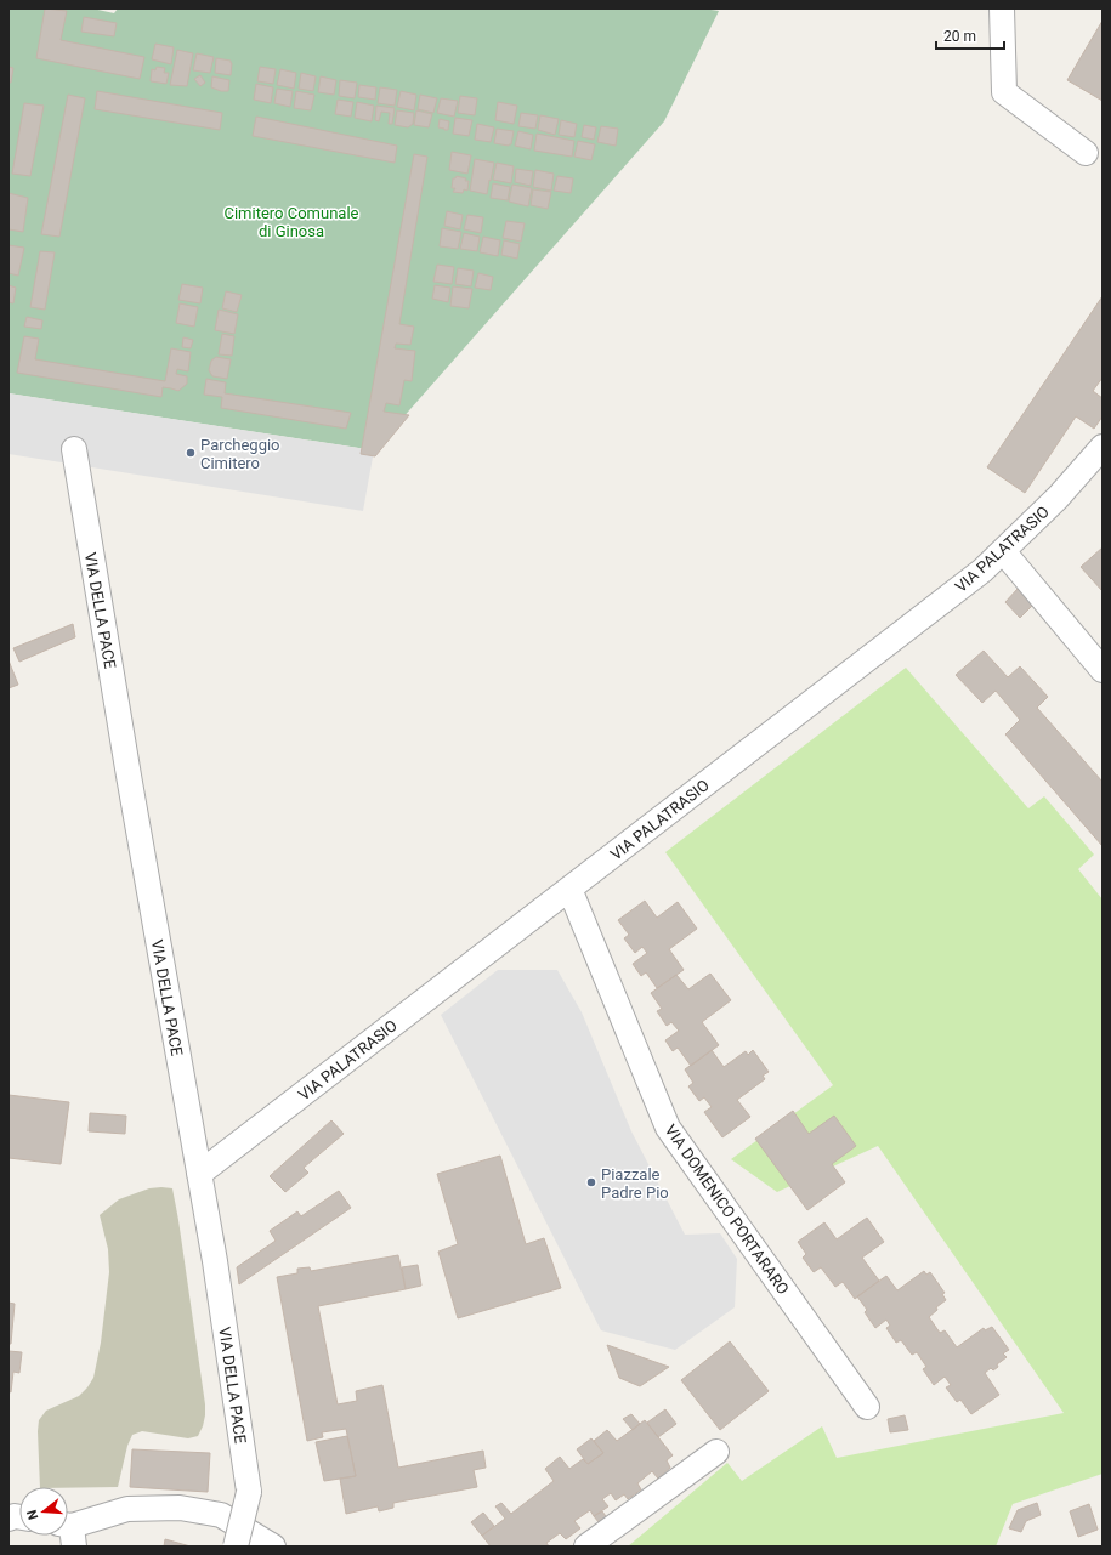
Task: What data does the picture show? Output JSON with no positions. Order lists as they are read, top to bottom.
{
  "streets": {
    "street": ["VIA PALATRASIO", "VIA DELLA PACE", "VIA DOMENICO PORTARARO"]
  },
  "crossings": [
    ["VIA PALATRASIO", "VIA DELLA PACE"],
    ["VIA PALATRASIO", "VIA DOMENICO PORTARARO"]
  ],
  "parks": ["Cimitero Comunale di Ginosa"],
  "places": ["Parcheggio Cimitero", "Piazzale Padre Pio"],
  "scale_bar": "20 m",
  "north": "left"
}
